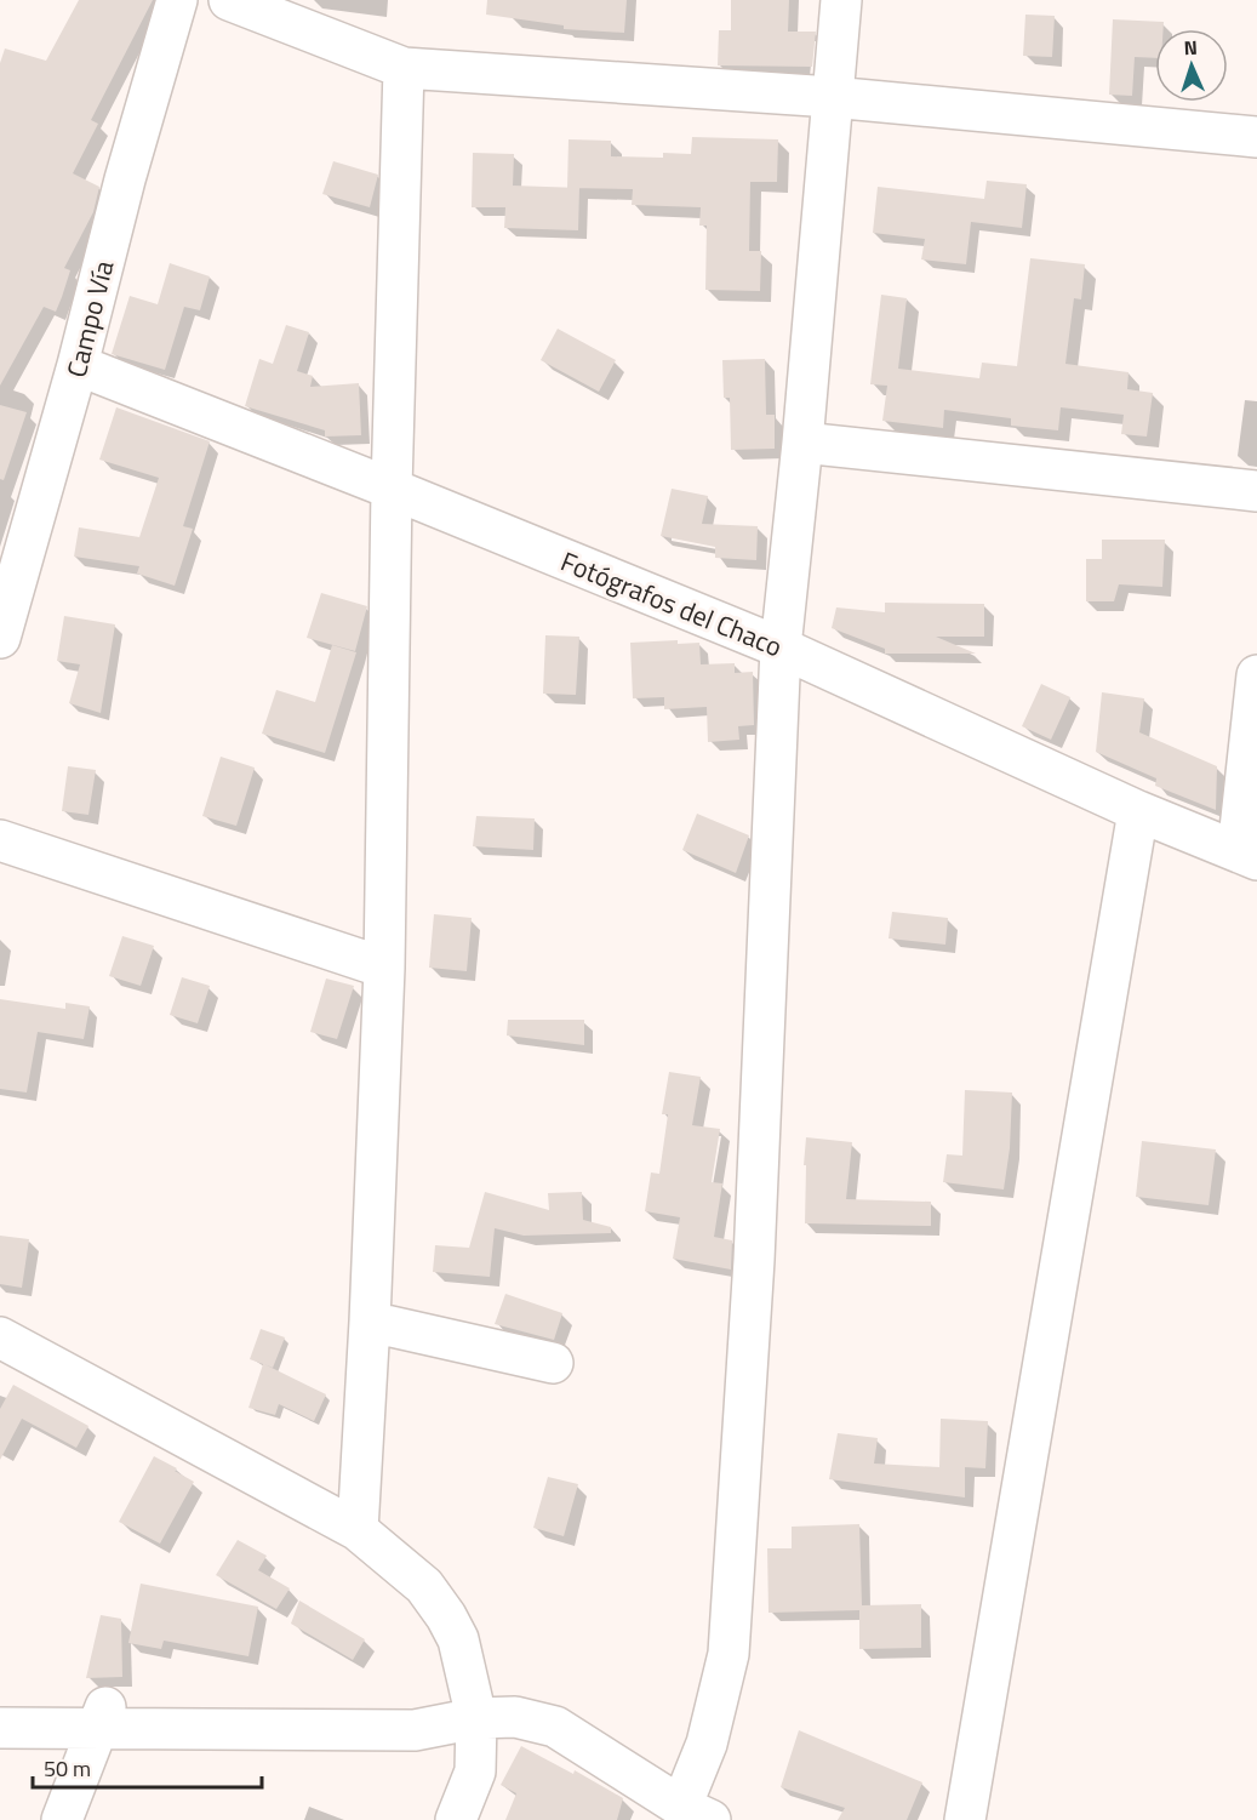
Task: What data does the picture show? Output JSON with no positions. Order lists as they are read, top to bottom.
{
  "streets": {
    "street": ["Campo Vía", "Fotógrafos del Chaco"]
  },
  "crossings": [
    ["Campo Vía", "Fotógrafos del Chaco"]
  ],
  "scale_bar": "50 m",
  "north": "top"
}
